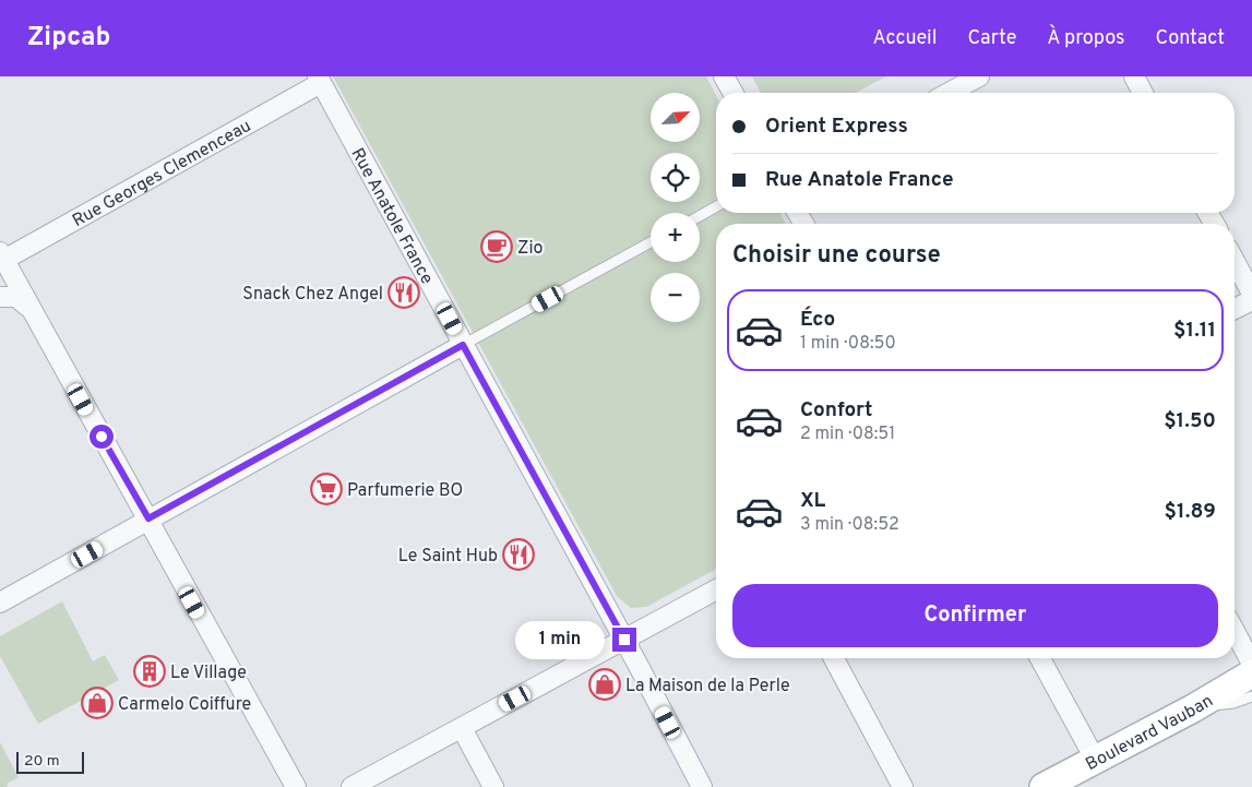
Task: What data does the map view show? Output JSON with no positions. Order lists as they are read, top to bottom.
{
  "streets": {
    "street": ["Rue Georges Clemenceau", "Rue Anatole France", "Boulevard Vauban"]
  },
  "crossings": [
    ["Rue Georges Clemenceau", "Rue Anatole France"]
  ],
  "places": {
    "cafe": ["Zio"],
    "restaurant": ["Snack Chez Angel", "Le Saint Hub"],
    "supermarket": ["Parfumerie BO"],
    "building": ["Le Village"],
    "shop": ["La Maison de la Perle", "Carmelo Coiffure"]
  },
  "scale_bar": "20 m",
  "north": "top right",
  "page": {
    "header": "Zipcab",
    "nav": [
      "Accueil",
      "Carte",
      "À propos",
      "Contact"
    ],
    "map_buttons": ["+", "−"],
    "banner": ["Orient Express", "Rue Anatole France"],
    "heading": "Choisir une course",
    "list": [
      {
        "name": "Éco",
        "note": "1 min · 08:50",
        "value": "$1.11"
      },
      {
        "name": "Confort",
        "note": "2 min · 08:51",
        "value": "$1.50"
      },
      {
        "name": "XL",
        "note": "3 min · 08:52",
        "value": "$1.89"
      }
    ],
    "buttons": "Confirmer",
    "bubble": "1 min",
    "scale": "20 m"
  }
}
